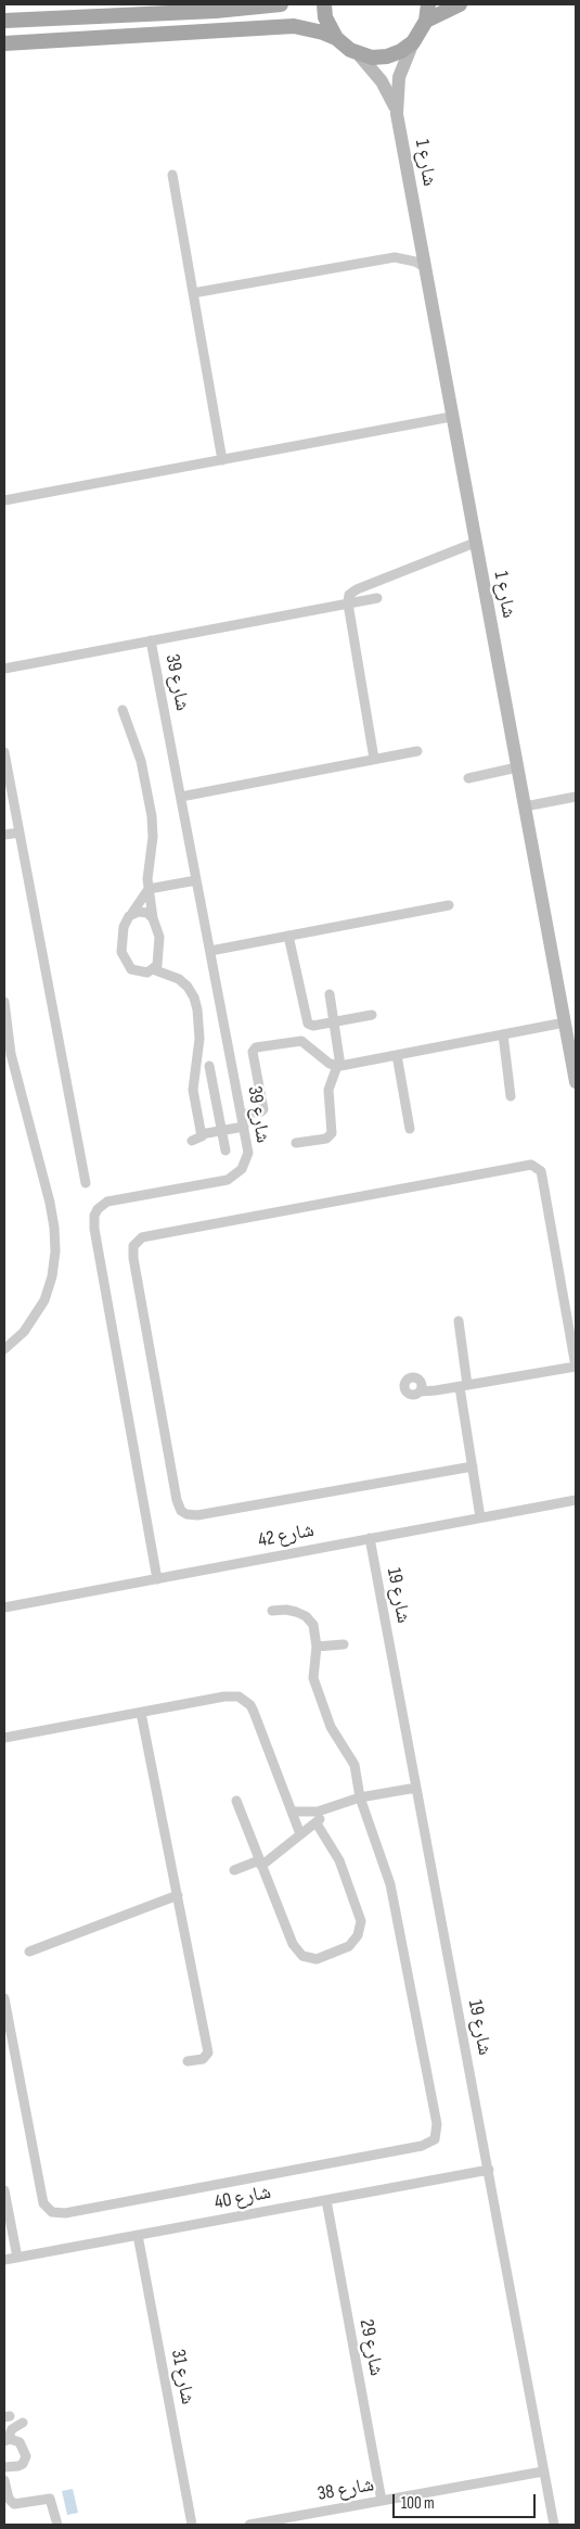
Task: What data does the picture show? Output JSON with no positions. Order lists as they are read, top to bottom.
{
  "streets": {
    "street": [
      "شارع 1",
      "شارع 39",
      "شارع 42",
      "شارع 19",
      "شارع 40",
      "شارع 29",
      "شارع 31",
      "شارع 38"
    ]
  },
  "crossings": [
    ["شارع 39", "شارع 42"],
    ["شارع 42", "شارع 19"],
    ["شارع 19", "شارع 40"],
    ["شارع 19", "شارع 38"],
    ["شارع 40", "شارع 29"],
    ["شارع 40", "شارع 31"],
    ["شارع 29", "شارع 38"]
  ],
  "scale_bar": "100 m"
}
